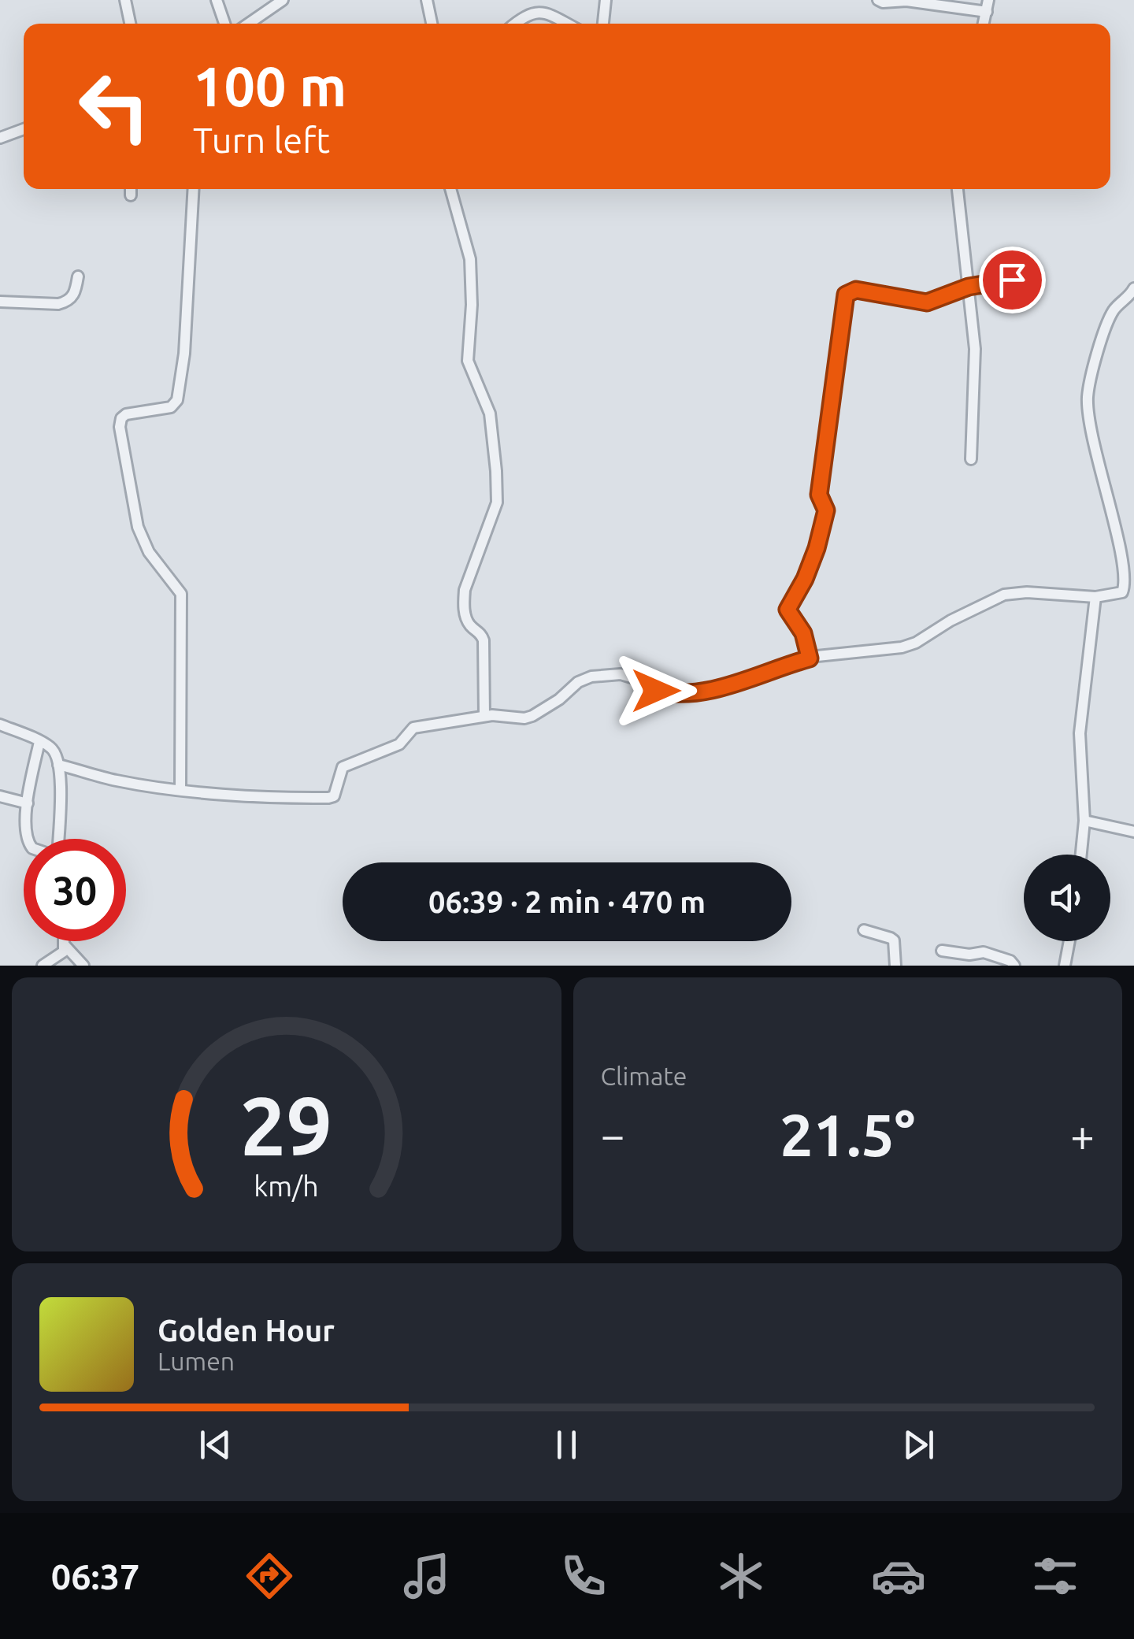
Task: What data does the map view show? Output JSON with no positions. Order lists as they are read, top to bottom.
{
  "page": {
    "turn": ["100 m", "Turn left"],
    "limit": "30",
    "trip": "06:39 · 2 min · 470 m",
    "tile": "Climate",
    "heat": ["−", "21.5°", "+"],
    "song": ["Golden Hour", "Lumen"],
    "tabs": "06:37",
    "gauge": ["29", "km/h"]
  }
}
